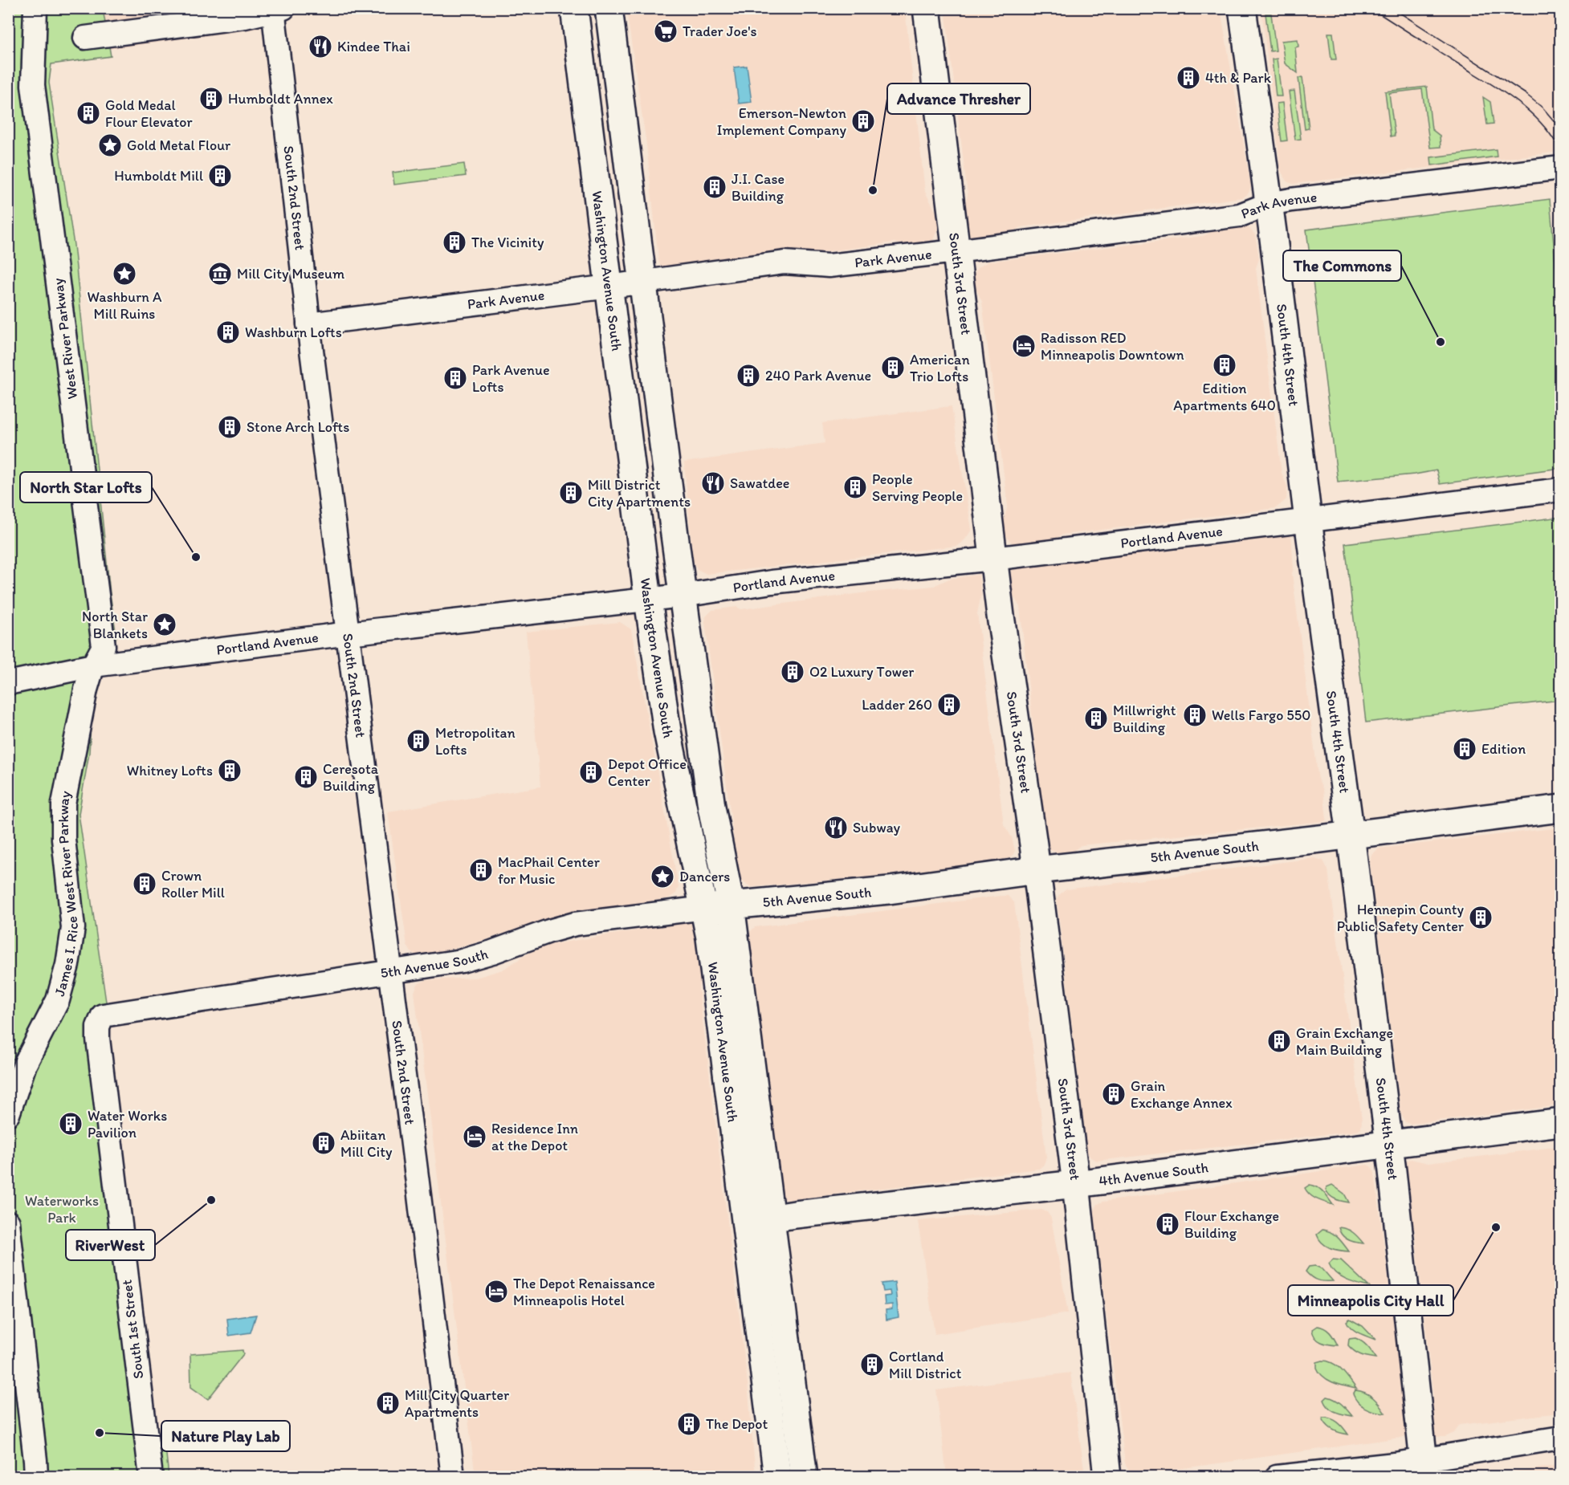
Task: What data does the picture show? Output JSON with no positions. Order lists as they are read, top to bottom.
{
  "streets": {
    "main road": [
      "Washington Avenue South",
      "South 3rd Street",
      "South 4th Street",
      "5th Avenue South",
      "4th Avenue South"
    ],
    "street": [
      "South 2nd Street",
      "Park Avenue",
      "West River Parkway",
      "Portland Avenue",
      "James I. Rice West River Parkway",
      "South 1st Street"
    ]
  },
  "crossings": [
    ["South 2nd Street", "Park Avenue"],
    ["South 2nd Street", "Portland Avenue"],
    ["South 2nd Street", "5th Avenue South"],
    ["Park Avenue", "Washington Avenue South"],
    ["Park Avenue", "South 3rd Street"],
    ["Park Avenue", "South 4th Street"],
    ["Washington Avenue South", "Portland Avenue"],
    ["Washington Avenue South", "5th Avenue South"],
    ["Washington Avenue South", "4th Avenue South"],
    ["South 3rd Street", "Portland Avenue"],
    ["South 3rd Street", "5th Avenue South"],
    ["South 3rd Street", "4th Avenue South"],
    ["West River Parkway", "Portland Avenue"],
    ["West River Parkway", "James I. Rice West River Parkway"],
    ["South 4th Street", "Portland Avenue"],
    ["South 4th Street", "5th Avenue South"],
    ["South 4th Street", "4th Avenue South"],
    ["Portland Avenue", "James I. Rice West River Parkway"],
    ["5th Avenue South", "South 1st Street"]
  ],
  "parks": ["Waterworks Park"],
  "places": {
    "supermarket": ["Trader Joe's"],
    "restaurant": ["Kindee Thai", "Sawatdee", "Subway"],
    "building": [
      "4th & Park",
      "Humboldt Annex",
      "Gold Medal Flour Elevator",
      "Emerson-Newton Implement Company",
      "Humboldt Mill",
      "J.I. Case Building",
      "The Vicinity",
      "Washburn Lofts",
      "Edition Apartments 640",
      "American Trio Lofts",
      "240 Park Avenue",
      "Park Avenue Lofts",
      "Stone Arch Lofts",
      "People Serving People",
      "Mill District City Apartments",
      "O2 Luxury Tower",
      "Ladder 260",
      "Wells Fargo 550",
      "Millwright Building",
      "Metropolitan Lofts",
      "Edition",
      "Whitney Lofts",
      "Depot Office Center",
      "Ceresota Building",
      "MacPhail Center for Music",
      "Crown Roller Mill",
      "Hennepin County Public Safety Center",
      "Grain Exchange Main Building",
      "Grain Exchange Annex",
      "Water Works Pavilion",
      "Abiitan Mill City",
      "Flour Exchange Building",
      "Cortland Mill District",
      "Mill City Quarter Apartments",
      "The Depot"
    ],
    "place": [
      "Gold Metal Flour",
      "Washburn A Mill Ruins",
      "North Star Blankets",
      "Dancers"
    ],
    "other": [
      "Advance Thresher",
      "The Commons",
      "North Star Lofts",
      "RiverWest",
      "Minneapolis City Hall",
      "Nature Play Lab"
    ],
    "museum": ["Mill City Museum"],
    "hotel": ["Radisson RED Minneapolis Downtown", "Residence Inn at the Depot", "The Depot Renaissance Minneapolis Hotel"]
  }
}
